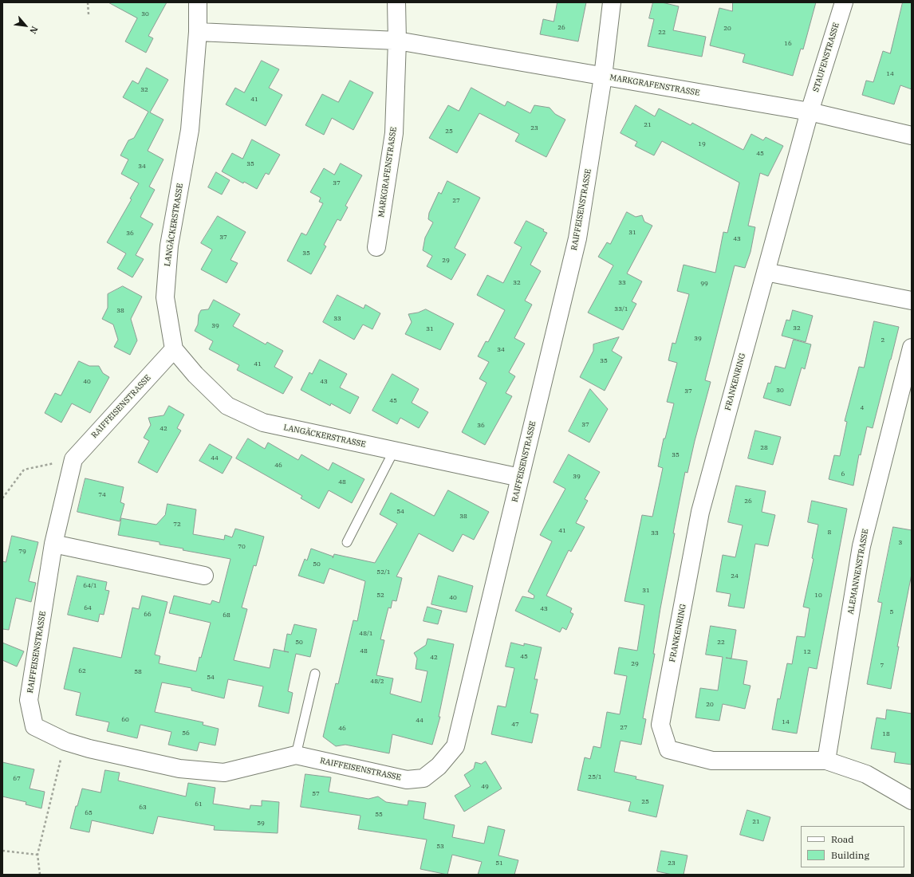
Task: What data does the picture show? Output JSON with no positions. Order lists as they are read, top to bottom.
{
  "streets": {
    "street": [
      "STAUFENSTRASSE",
      "MARKGRAFENSTRASSE",
      "RAIFFEISENSTRASSE",
      "LANGÄCKERSTRASSE",
      "FRANKENRING",
      "ALEMANNENSTRASSE"
    ]
  },
  "crossings": [
    ["STAUFENSTRASSE", "MARKGRAFENSTRASSE"],
    ["STAUFENSTRASSE", "FRANKENRING"],
    ["MARKGRAFENSTRASSE", "RAIFFEISENSTRASSE"],
    ["MARKGRAFENSTRASSE", "LANGÄCKERSTRASSE"],
    ["MARKGRAFENSTRASSE", "FRANKENRING"],
    ["RAIFFEISENSTRASSE", "LANGÄCKERSTRASSE"],
    ["FRANKENRING", "ALEMANNENSTRASSE"]
  ],
  "house_numbers": [
    "30",
    "26",
    "20",
    "22",
    "16",
    "14",
    "32",
    "41",
    "21",
    "23",
    "25",
    "19",
    "45",
    "35",
    "34",
    "37",
    "27",
    "31",
    "36",
    "37",
    "43",
    "35",
    "29",
    "32",
    "33",
    "99",
    "33/1",
    "38",
    "33",
    "39",
    "32",
    "31",
    "39",
    "2",
    "34",
    "35",
    "41",
    "40",
    "43",
    "30",
    "37",
    "45",
    "4",
    "37",
    "36",
    "42",
    "28",
    "35",
    "44",
    "46",
    "6",
    "39",
    "48",
    "74",
    "26",
    "54",
    "38",
    "72",
    "41",
    "8",
    "33",
    "3",
    "70",
    "79",
    "50",
    "52/1",
    "24",
    "64/1",
    "31",
    "52",
    "10",
    "40",
    "64",
    "43",
    "5",
    "66",
    "68",
    "48/1",
    "50",
    "22",
    "48",
    "12",
    "45",
    "42",
    "29",
    "7",
    "62",
    "58",
    "54",
    "48/2",
    "20",
    "60",
    "44",
    "14",
    "47",
    "27",
    "46",
    "56",
    "18",
    "25/1",
    "67",
    "49",
    "57",
    "25",
    "61",
    "63",
    "65",
    "55",
    "21",
    "59",
    "53",
    "51",
    "23"
  ],
  "legend": ["Road", "Building"],
  "north": "bottom right"
}
